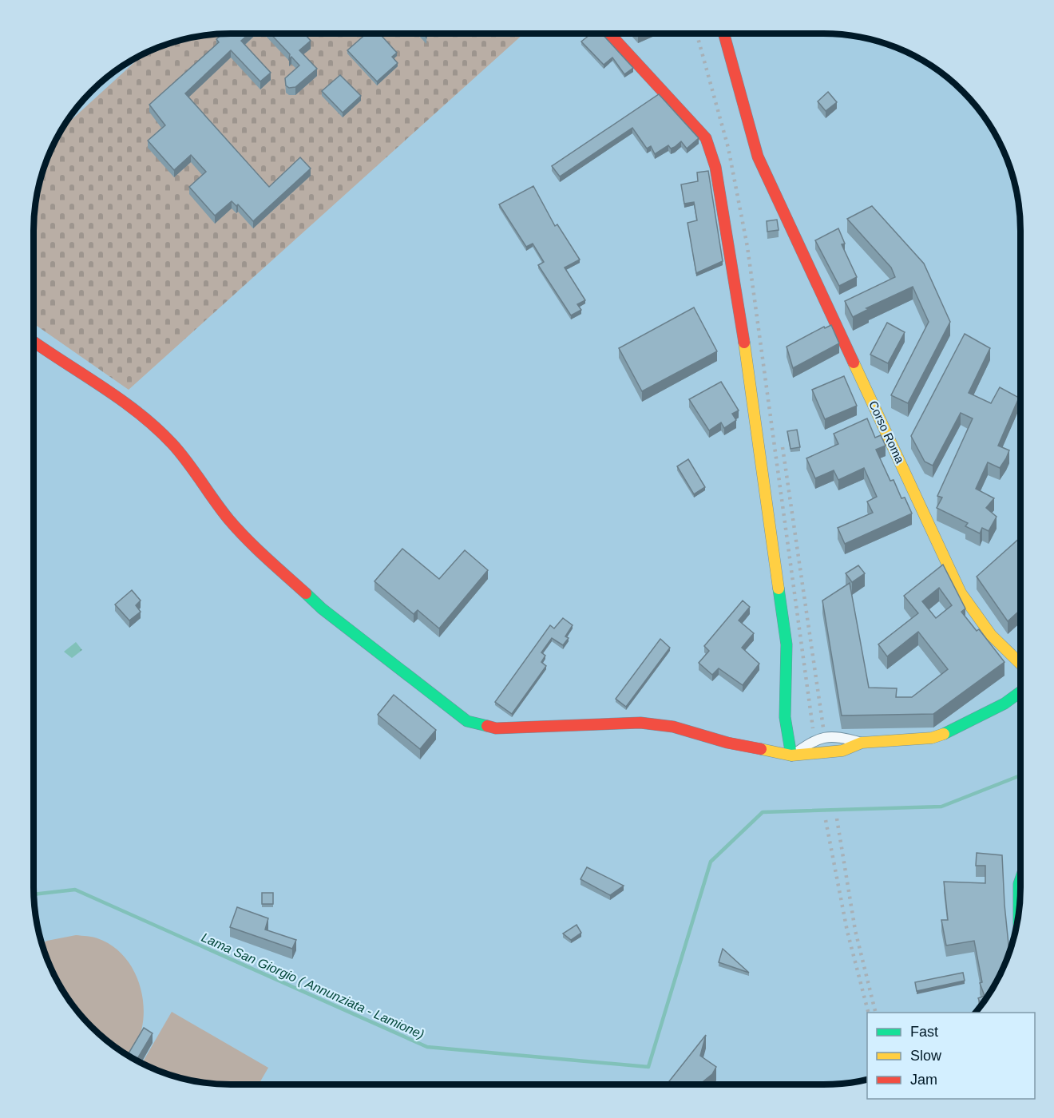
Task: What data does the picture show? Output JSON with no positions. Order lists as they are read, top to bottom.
{
  "streets": {
    "street": ["Corso Roma"]
  },
  "water": ["Lama San Giorgio ( Annunziata - Lamione)"],
  "legend": ["Fast", "Slow", "Jam"]
}
